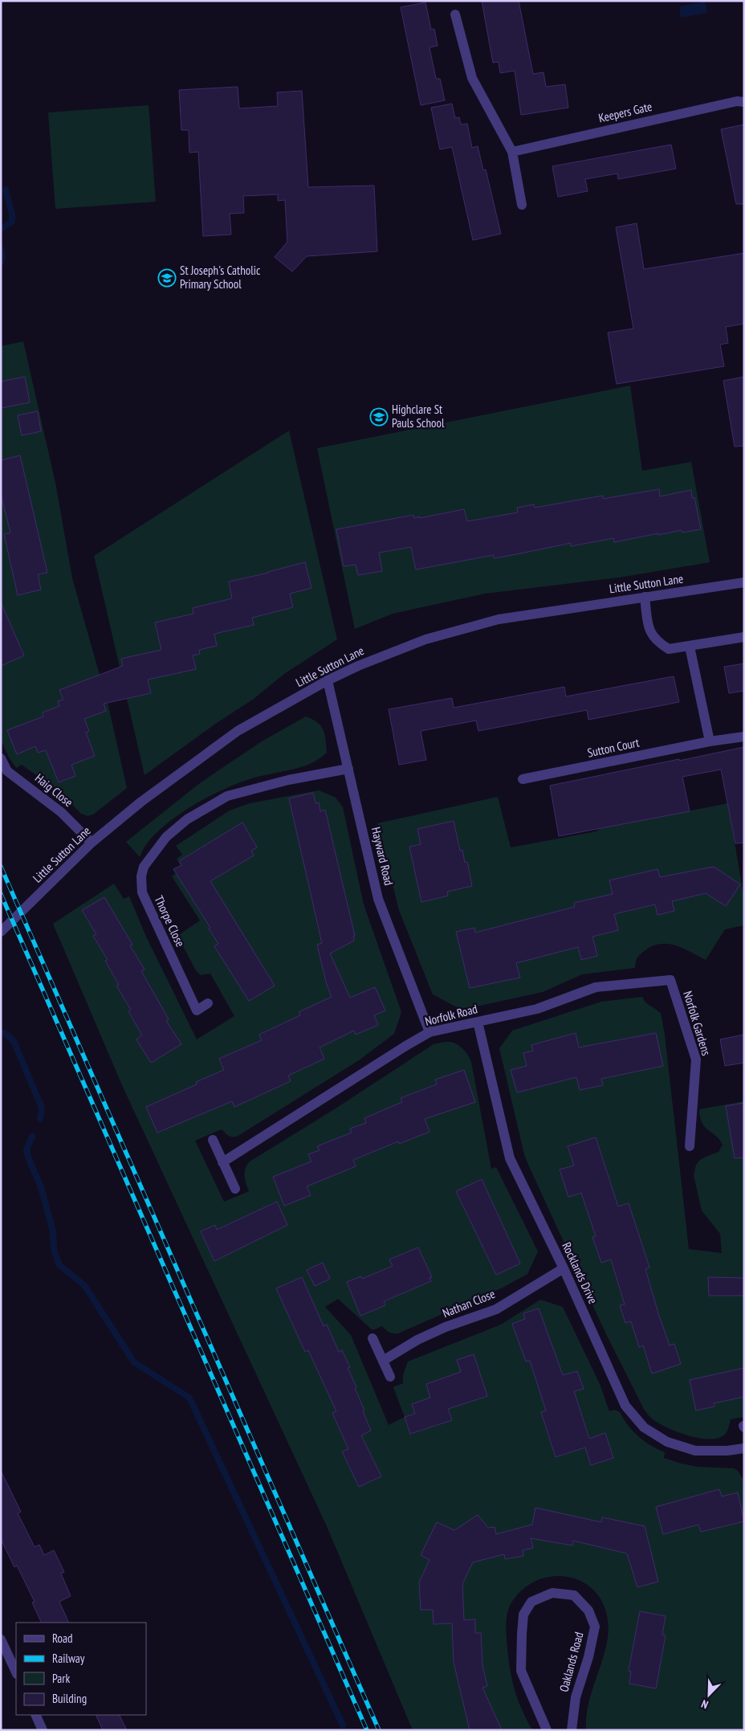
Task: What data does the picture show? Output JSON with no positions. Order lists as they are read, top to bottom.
{
  "streets": {
    "street": [
      "Keepers Gate",
      "Little Sutton Lane",
      "Sutton Court",
      "Haig Close",
      "Hayward Road",
      "Thorpe Close",
      "Norfolk Road",
      "Norfolk Gardens",
      "Rocklands Drive",
      "Nathan Close",
      "Oaklands Road"
    ]
  },
  "crossings": [
    ["Little Sutton Lane", "Haig Close"],
    ["Little Sutton Lane", "Hayward Road"],
    ["Hayward Road", "Thorpe Close"],
    ["Hayward Road", "Norfolk Road"],
    ["Norfolk Road", "Norfolk Gardens"],
    ["Norfolk Road", "Rocklands Drive"],
    ["Rocklands Drive", "Nathan Close"]
  ],
  "places": {
    "school or university": ["St Joseph's Catholic Primary School", "Highclare St Pauls School"]
  },
  "legend": [
    "Road",
    "Railway",
    "Park",
    "Building"
  ],
  "north": "bottom left"
}
